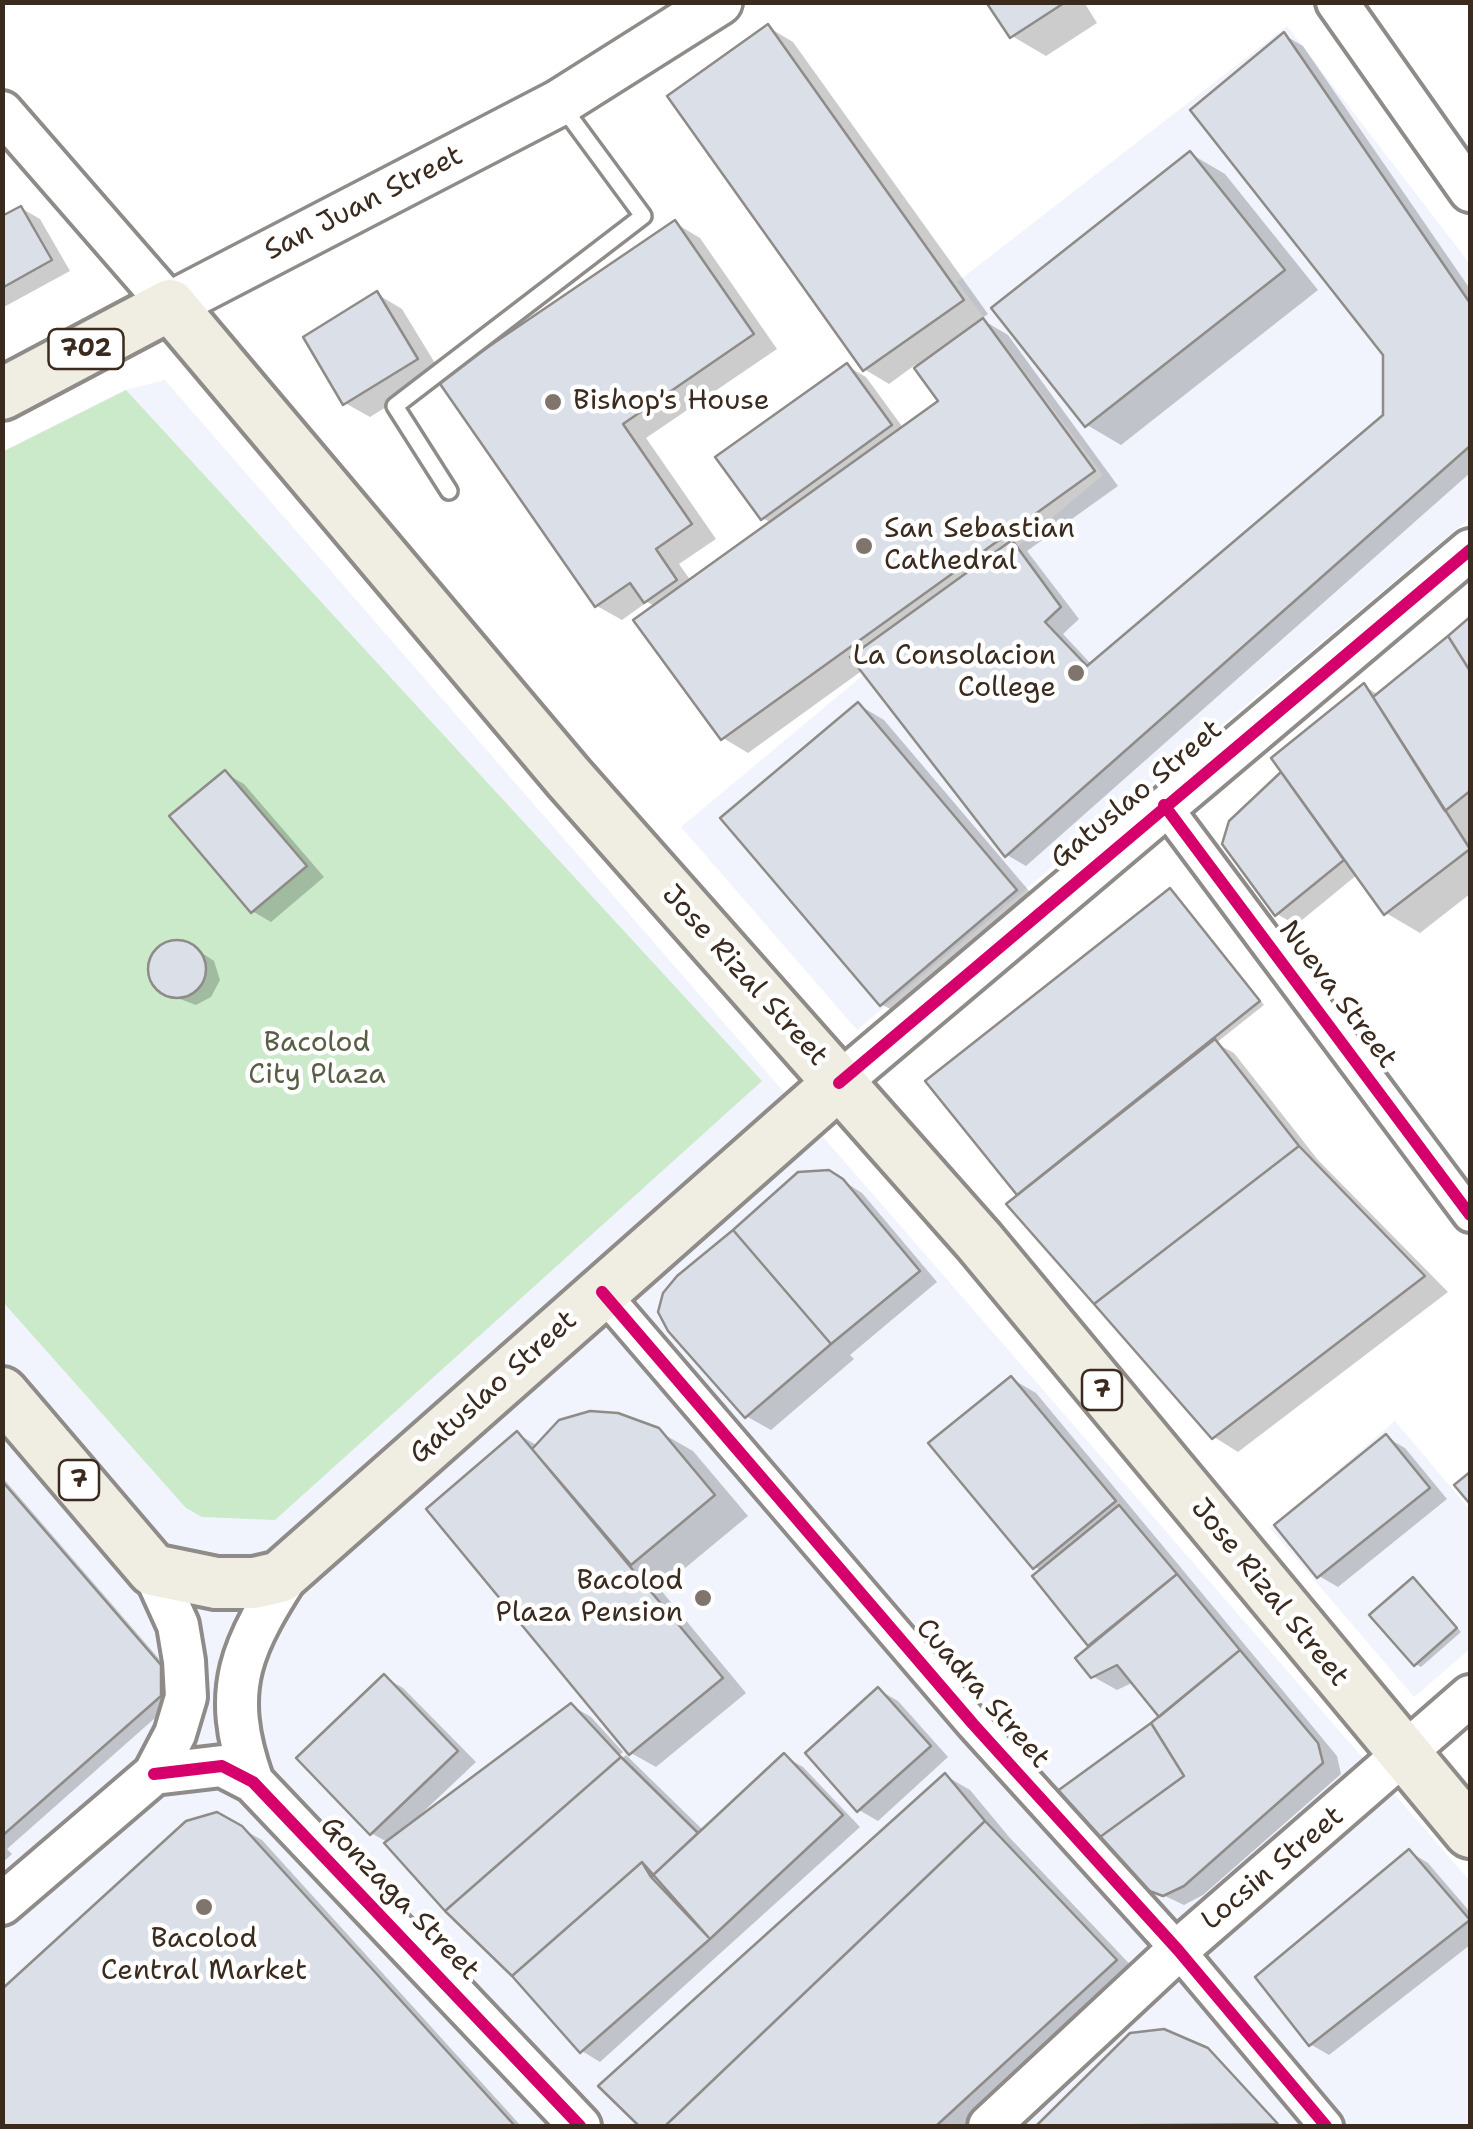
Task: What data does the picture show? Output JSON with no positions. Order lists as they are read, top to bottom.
{
  "streets": {
    "main road": [
      "San Juan Street",
      "702",
      "Gatuslao Street",
      "Jose Rizal Street",
      "7"
    ],
    "street": [
      "Nueva Street",
      "Cuadra Street",
      "Locsin Street",
      "Gonzaga Street"
    ]
  },
  "crossings": [
    ["San Juan Street", "Jose Rizal Street"],
    ["Gatuslao Street", "Jose Rizal Street"],
    ["Gatuslao Street", "Nueva Street"],
    ["Gatuslao Street", "7"],
    ["Gatuslao Street", "Cuadra Street"],
    ["Gatuslao Street", "Gonzaga Street"],
    ["Jose Rizal Street", "Locsin Street"],
    ["Cuadra Street", "Locsin Street"]
  ],
  "parks": ["Bacolod City Plaza"],
  "places": [
    "Bishop's House",
    "San Sebastian Cathedral",
    "La Consolacion College",
    "Bacolod Plaza Pension",
    "Bacolod Central Market"
  ]
}
